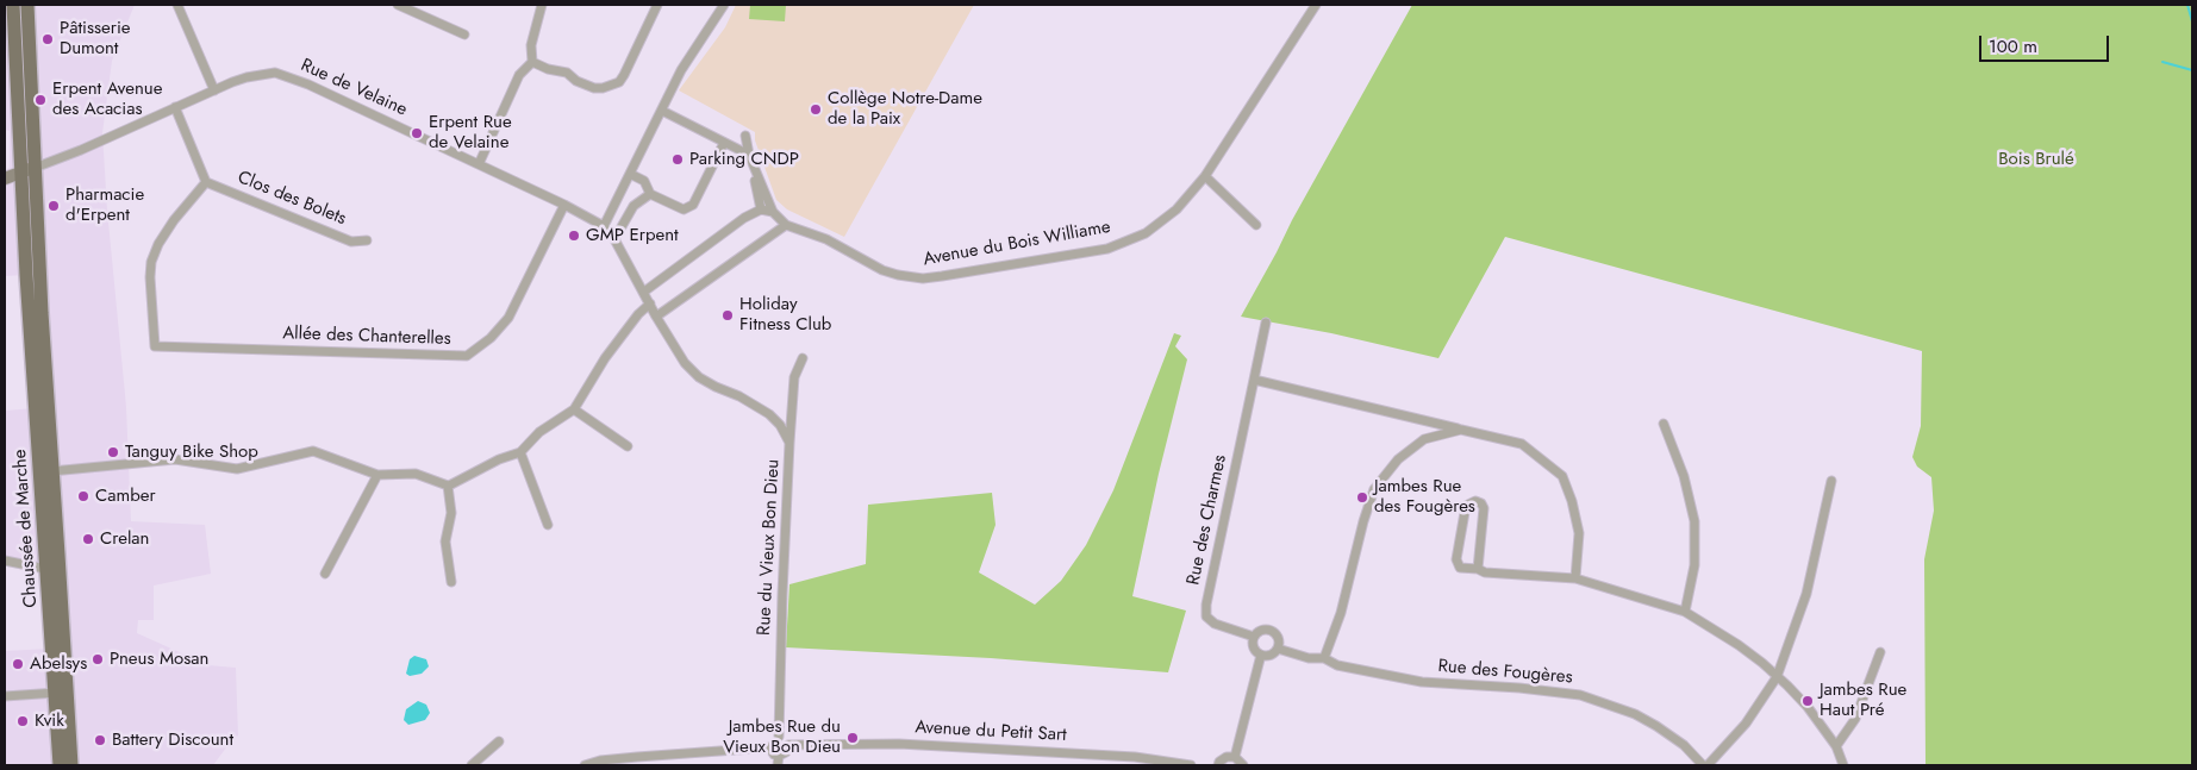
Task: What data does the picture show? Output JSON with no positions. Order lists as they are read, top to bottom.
{
  "streets": {
    "main road": ["Chaussée de Marche"],
    "street": [
      "Rue de Velaine",
      "Clos des Bolets",
      "Avenue du Bois Williame",
      "Allée des Chanterelles",
      "Rue des Charmes",
      "Rue du Vieux Bon Dieu",
      "Rue des Fougères",
      "Avenue du Petit Sart"
    ]
  },
  "crossings": [
    ["Rue de Velaine", "Allée des Chanterelles"],
    ["Rue de Velaine", "Chaussée de Marche"],
    ["Clos des Bolets", "Allée des Chanterelles"],
    ["Rue des Charmes", "Rue des Fougères"],
    ["Rue du Vieux Bon Dieu", "Avenue du Petit Sart"]
  ],
  "parks": ["Bois Brulé"],
  "places": [
    "Pâtisserie Dumont",
    "Erpent Avenue des Acacias",
    "Collège Notre-Dame de la Paix",
    "Erpent Rue de Velaine",
    "Parking CNDP",
    "Pharmacie d'Erpent",
    "GMP Erpent",
    "Holiday Fitness Club",
    "Tanguy Bike Shop",
    "Camber",
    "Jambes Rue des Fougères",
    "Crelan",
    "Pneus Mosan",
    "Abelsys",
    "Jambes Rue Haut Pré",
    "Kvik",
    "Jambes Rue du Vieux Bon Dieu",
    "Battery Discount"
  ],
  "scale_bar": "100 m"
}
